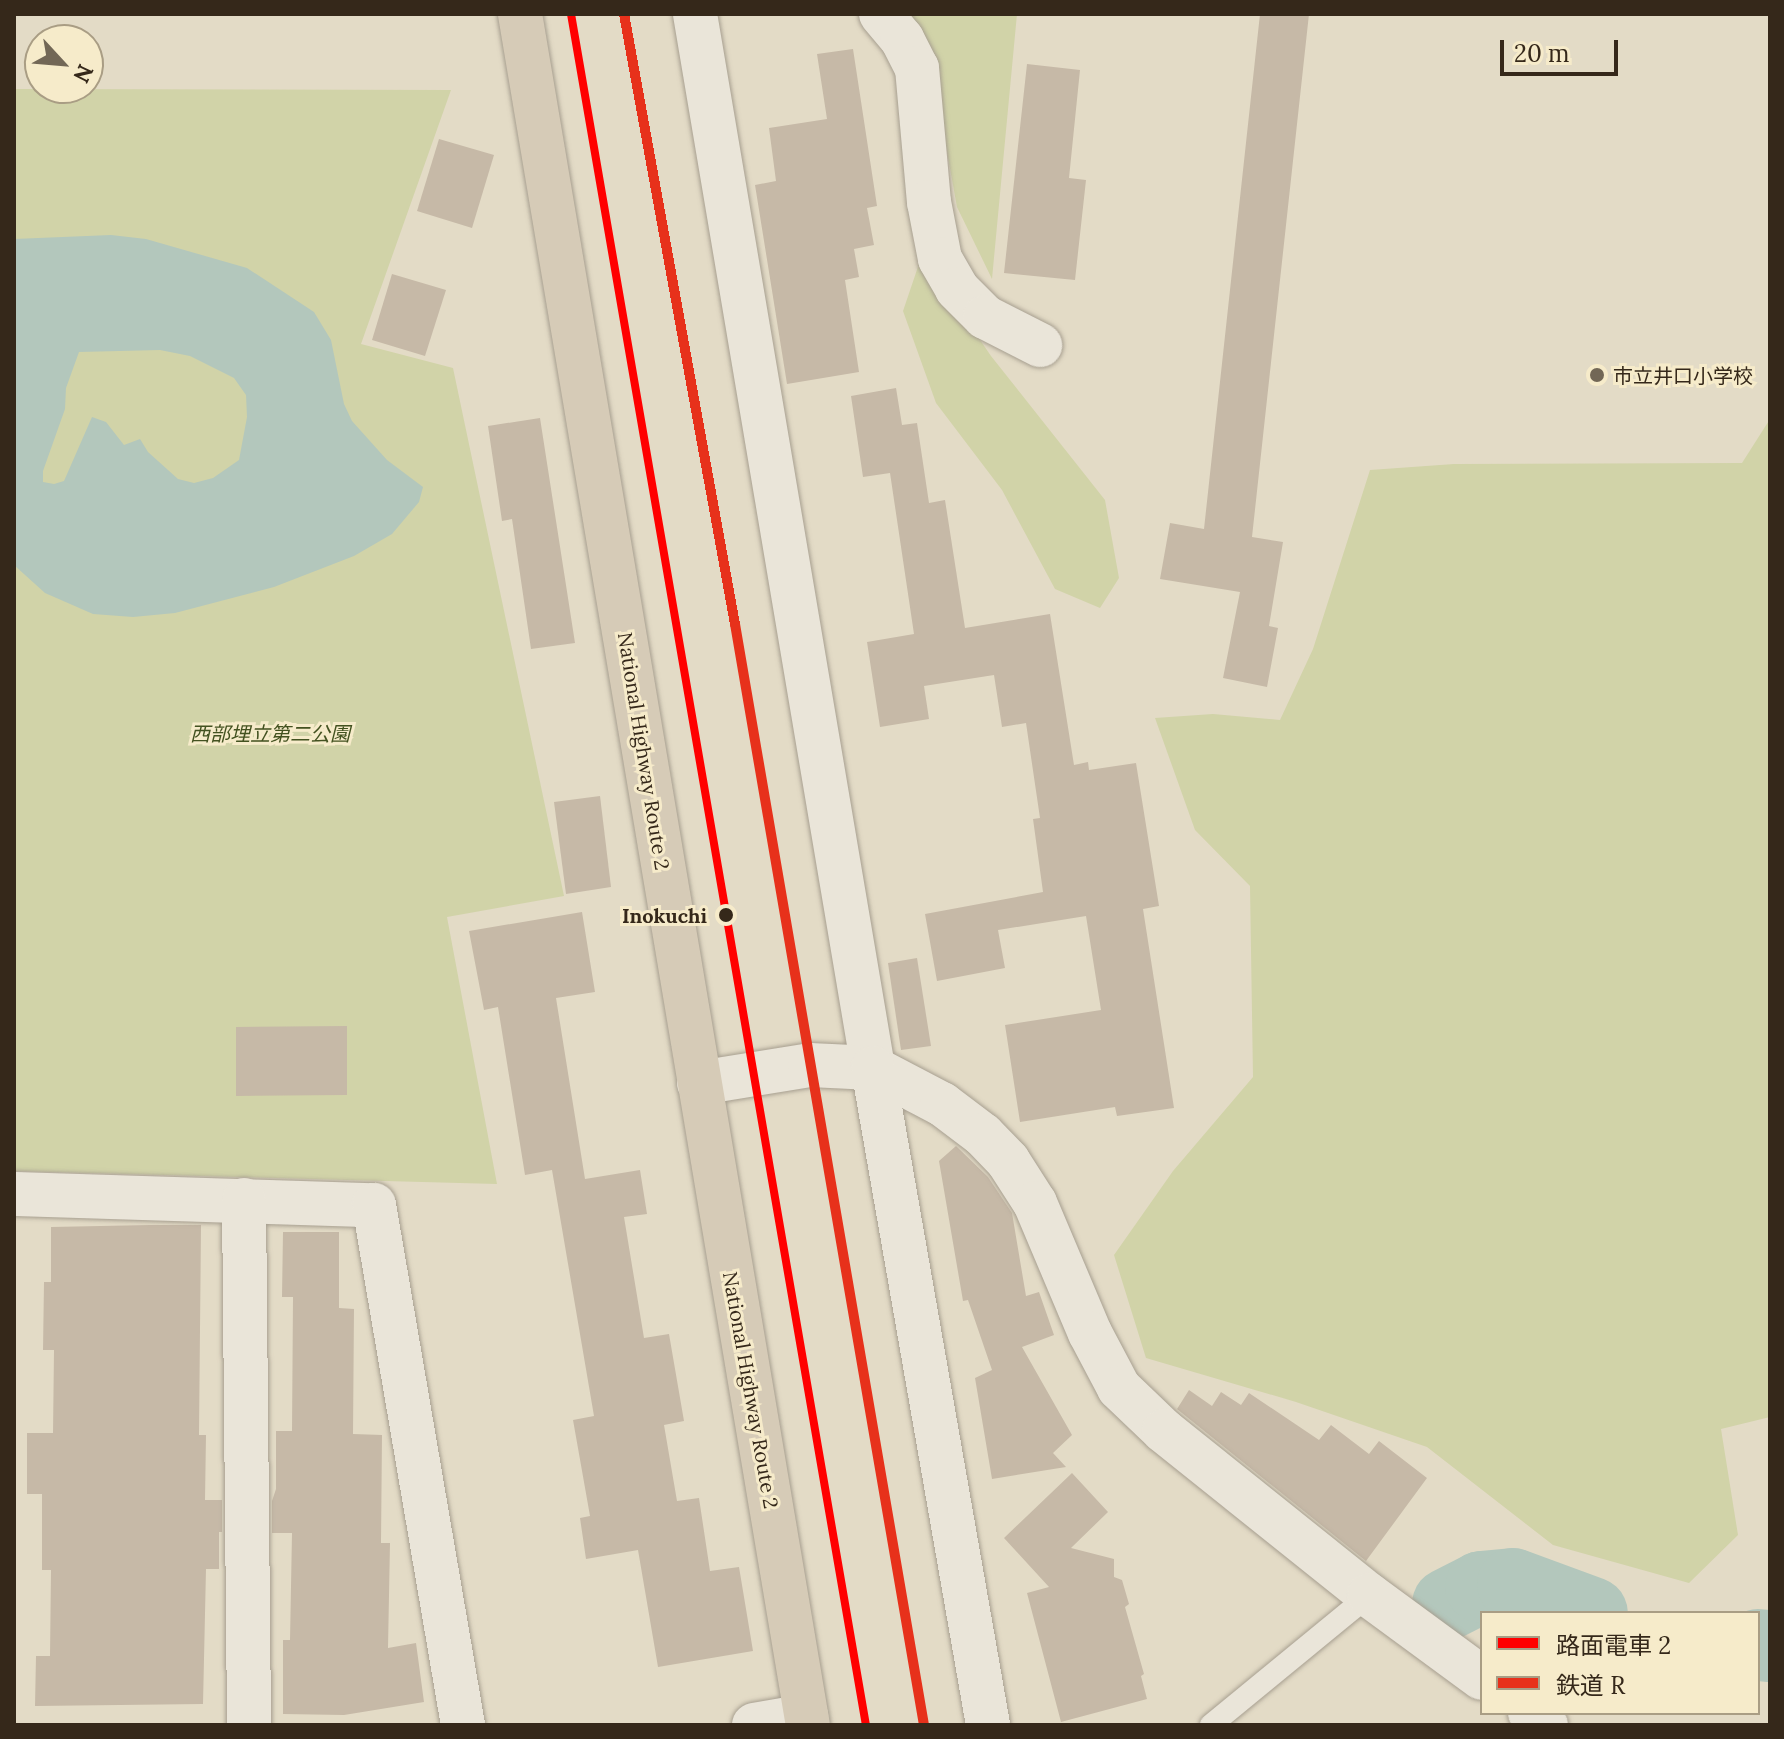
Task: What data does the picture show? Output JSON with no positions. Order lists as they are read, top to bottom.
{
  "streets": {
    "highway": ["National Highway Route 2"]
  },
  "parks": ["西部埋立第二公園"],
  "places": ["市立井口小学校", "Inokuchi"],
  "lines": ["tram line 2", "rail line R"],
  "legend": ["路面電車 2", "鉄道 R"],
  "scale_bar": "20 m",
  "north": "bottom right"
}
